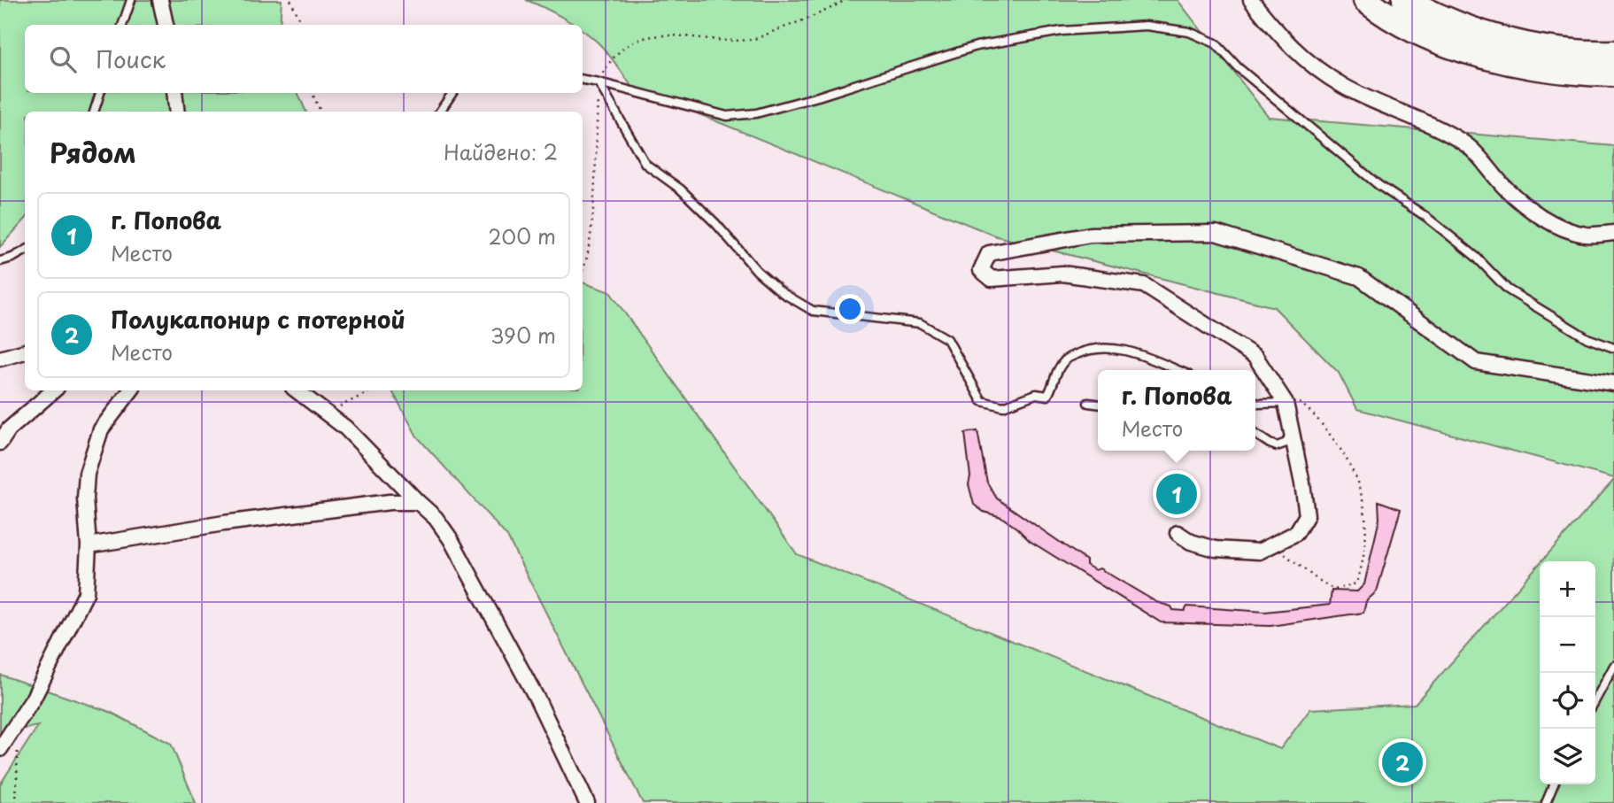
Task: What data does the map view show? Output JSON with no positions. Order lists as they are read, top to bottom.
{
  "page": {
    "search": "Поиск",
    "heading": ["Рядом", "Найдено: 2"],
    "list": [
      {
        "mark": "1",
        "name": "г. Попова",
        "note": "Место",
        "value": "200 m"
      },
      {
        "mark": "2",
        "name": "Полукапонир с потерной",
        "note": "Место",
        "value": "390 m"
      }
    ],
    "popup": ["г. Попова", "Место"],
    "pins": ["1", "2"],
    "map_buttons": ["+", "−"]
  }
}
